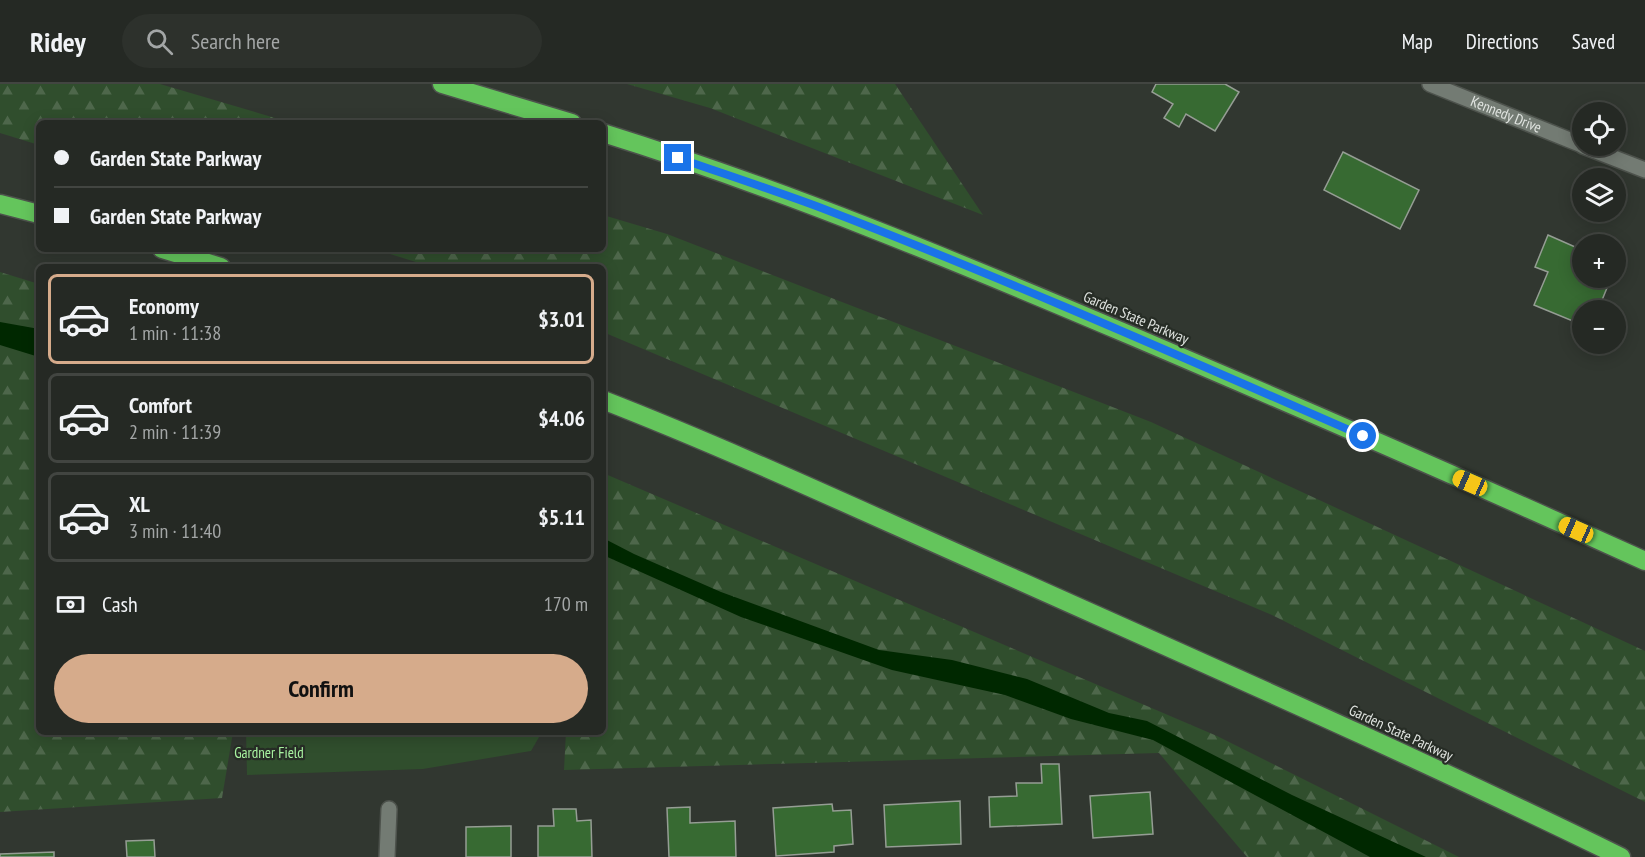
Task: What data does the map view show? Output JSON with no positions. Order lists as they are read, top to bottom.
{
  "streets": {
    "highway": ["Garden State Parkway"],
    "street": ["Kennedy Drive"]
  },
  "parks": ["Gardner Field"],
  "page": {
    "header": "Ridey",
    "search": "Search here",
    "nav": ["Map", "Directions", "Saved"],
    "map_buttons": ["+", "−"],
    "banner": ["Garden State Parkway", "Garden State Parkway"],
    "list": [
      {
        "name": "Economy",
        "note": "1 min · 11:38",
        "value": "$3.01"
      },
      {
        "name": "Comfort",
        "note": "2 min · 11:39",
        "value": "$4.06"
      },
      {
        "name": "XL",
        "note": "3 min · 11:40",
        "value": "$5.11"
      }
    ],
    "pay": ["Cash", "170 m"],
    "buttons": "Confirm"
  }
}
